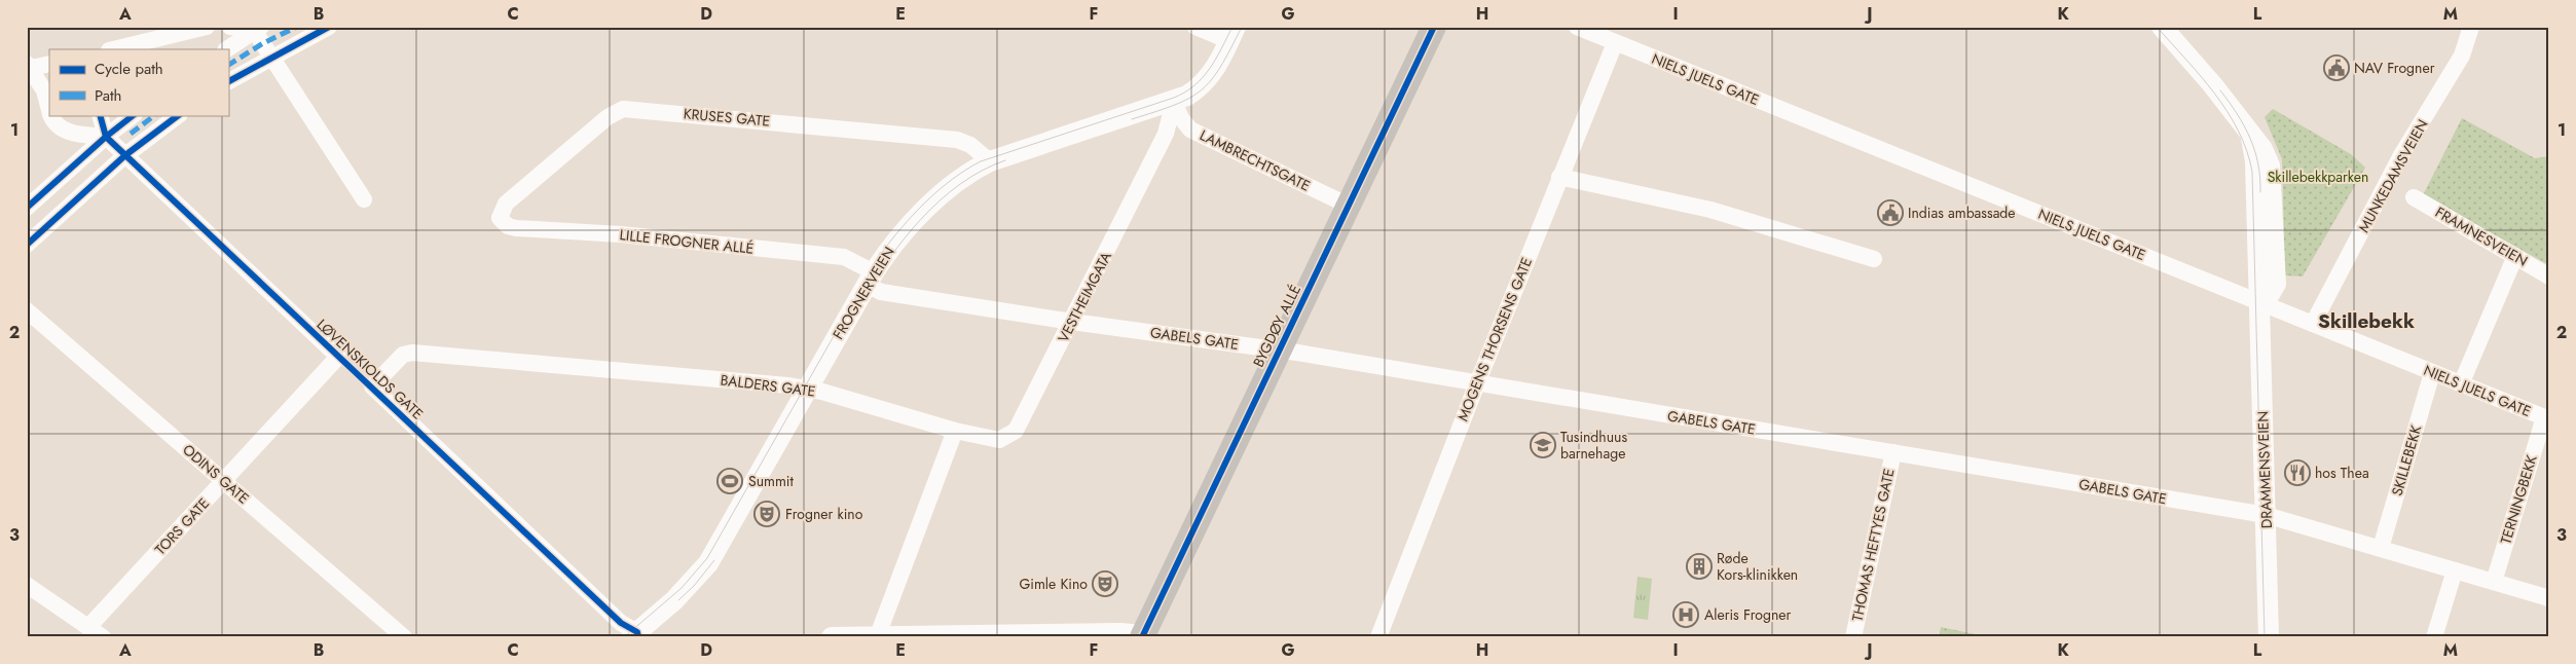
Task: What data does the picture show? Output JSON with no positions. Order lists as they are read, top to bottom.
{
  "streets": {
    "main road": ["BYGDØY ALLÉ"],
    "street": [
      "NIELS JUELS GATE",
      "KRUSES GATE",
      "LAMBRECHTSGATE",
      "MUNKEDAMSVEIEN",
      "FRAMNESVEIEN",
      "LILLE FROGNER ALLÉ",
      "FROGNERVEIEN",
      "VESTHEIMGATA",
      "GABELS GATE",
      "MOGENS THORSENS GATE",
      "LØVENSKIOLDS GATE",
      "BALDERS GATE",
      "SKILLEBEKK",
      "DRAMMENSVEIEN",
      "ODINS GATE",
      "TERNINGBEKK",
      "TORS GATE",
      "THOMAS HEFTYES GATE"
    ]
  },
  "crossings": [
    ["NIELS JUELS GATE", "MUNKEDAMSVEIEN"],
    ["NIELS JUELS GATE", "MOGENS THORSENS GATE"],
    ["NIELS JUELS GATE", "SKILLEBEKK"],
    ["NIELS JUELS GATE", "DRAMMENSVEIEN"],
    ["NIELS JUELS GATE", "TERNINGBEKK"],
    ["KRUSES GATE", "LILLE FROGNER ALLÉ"],
    ["KRUSES GATE", "FROGNERVEIEN"],
    ["LAMBRECHTSGATE", "FROGNERVEIEN"],
    ["LAMBRECHTSGATE", "VESTHEIMGATA"],
    ["LAMBRECHTSGATE", "BYGDØY ALLÉ"],
    ["LILLE FROGNER ALLÉ", "FROGNERVEIEN"],
    ["LILLE FROGNER ALLÉ", "GABELS GATE"],
    ["FROGNERVEIEN", "VESTHEIMGATA"],
    ["FROGNERVEIEN", "GABELS GATE"],
    ["FROGNERVEIEN", "LØVENSKIOLDS GATE"],
    ["FROGNERVEIEN", "BALDERS GATE"],
    ["VESTHEIMGATA", "GABELS GATE"],
    ["VESTHEIMGATA", "BALDERS GATE"],
    ["BYGDØY ALLÉ", "GABELS GATE"],
    ["GABELS GATE", "MOGENS THORSENS GATE"],
    ["GABELS GATE", "SKILLEBEKK"],
    ["GABELS GATE", "DRAMMENSVEIEN"],
    ["GABELS GATE", "TERNINGBEKK"],
    ["GABELS GATE", "THOMAS HEFTYES GATE"],
    ["LØVENSKIOLDS GATE", "BALDERS GATE"],
    ["LØVENSKIOLDS GATE", "TORS GATE"],
    ["ODINS GATE", "TORS GATE"]
  ],
  "districts": ["Skillebekk"],
  "parks": ["Skillebekkparken"],
  "places": {
    "public building": ["NAV Frogner", "Indias ambassade"],
    "school or university": ["Tusindhuus barnehage"],
    "restaurant": ["hos Thea"],
    "sports": ["Summit"],
    "theatre": ["Frogner kino", "Gimle Kino"],
    "building": ["Røde Kors-klinikken"],
    "hospital": ["Aleris Frogner"]
  },
  "legend": ["Cycle path", "Path"],
  "grid": {
    "columns": [
      "A",
      "B",
      "C",
      "D",
      "E",
      "F",
      "G",
      "H",
      "I",
      "J",
      "K",
      "L",
      "M"
    ],
    "rows": ["1", "2", "3"]
  }
}
